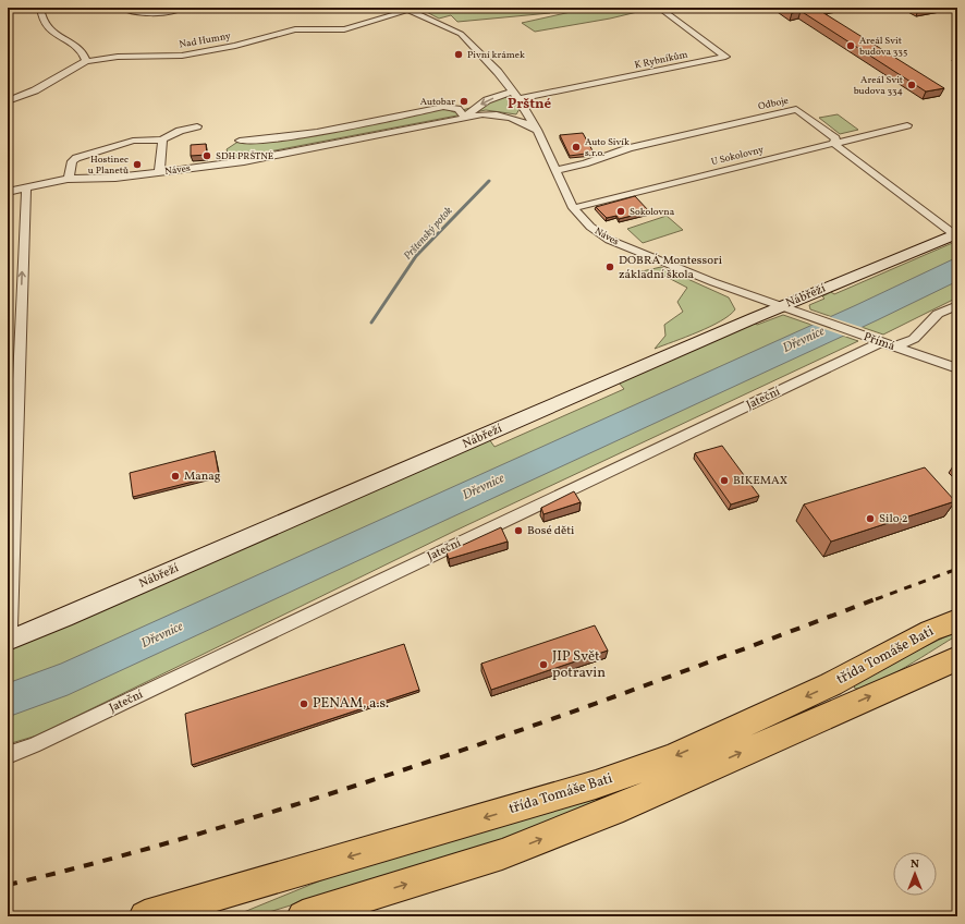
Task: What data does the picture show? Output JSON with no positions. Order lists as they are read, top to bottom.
{
  "streets": {
    "main road": ["třída Tomáše Bati"],
    "street": [
      "Nad Humny",
      "K Rybníkům",
      "Odboje",
      "U Sokolovny",
      "Náves",
      "Nábřeží",
      "Přímá",
      "Jateční"
    ]
  },
  "crossings": [
    ["Nad Humny", "Náves"],
    ["K Rybníkům", "Náves"],
    ["Odboje", "U Sokolovny"],
    ["Odboje", "Náves"],
    ["Odboje", "Nábřeží"],
    ["U Sokolovny", "Náves"],
    ["Náves", "Nábřeží"],
    ["Náves", "Přímá"],
    ["Přímá", "Jateční"]
  ],
  "districts": ["Prštné"],
  "water": ["Prštenský potok", "Dřevnice"],
  "places": [
    "Areál Svit budova 335",
    "Pivní krámek",
    "Areál Svit budova 334",
    "Autobar",
    "Auto Sivík s.r.o.",
    "SDH PRŠTNÉ",
    "Hostinec u Planetů",
    "Sokolovna",
    "DOBRÁ Montessori základní škola",
    "Manag",
    "BIKEMAX",
    "Silo 2",
    "Bosé děti",
    "JIP Svět potravin",
    "PENAM, a.s."
  ],
  "north": "top"
}
